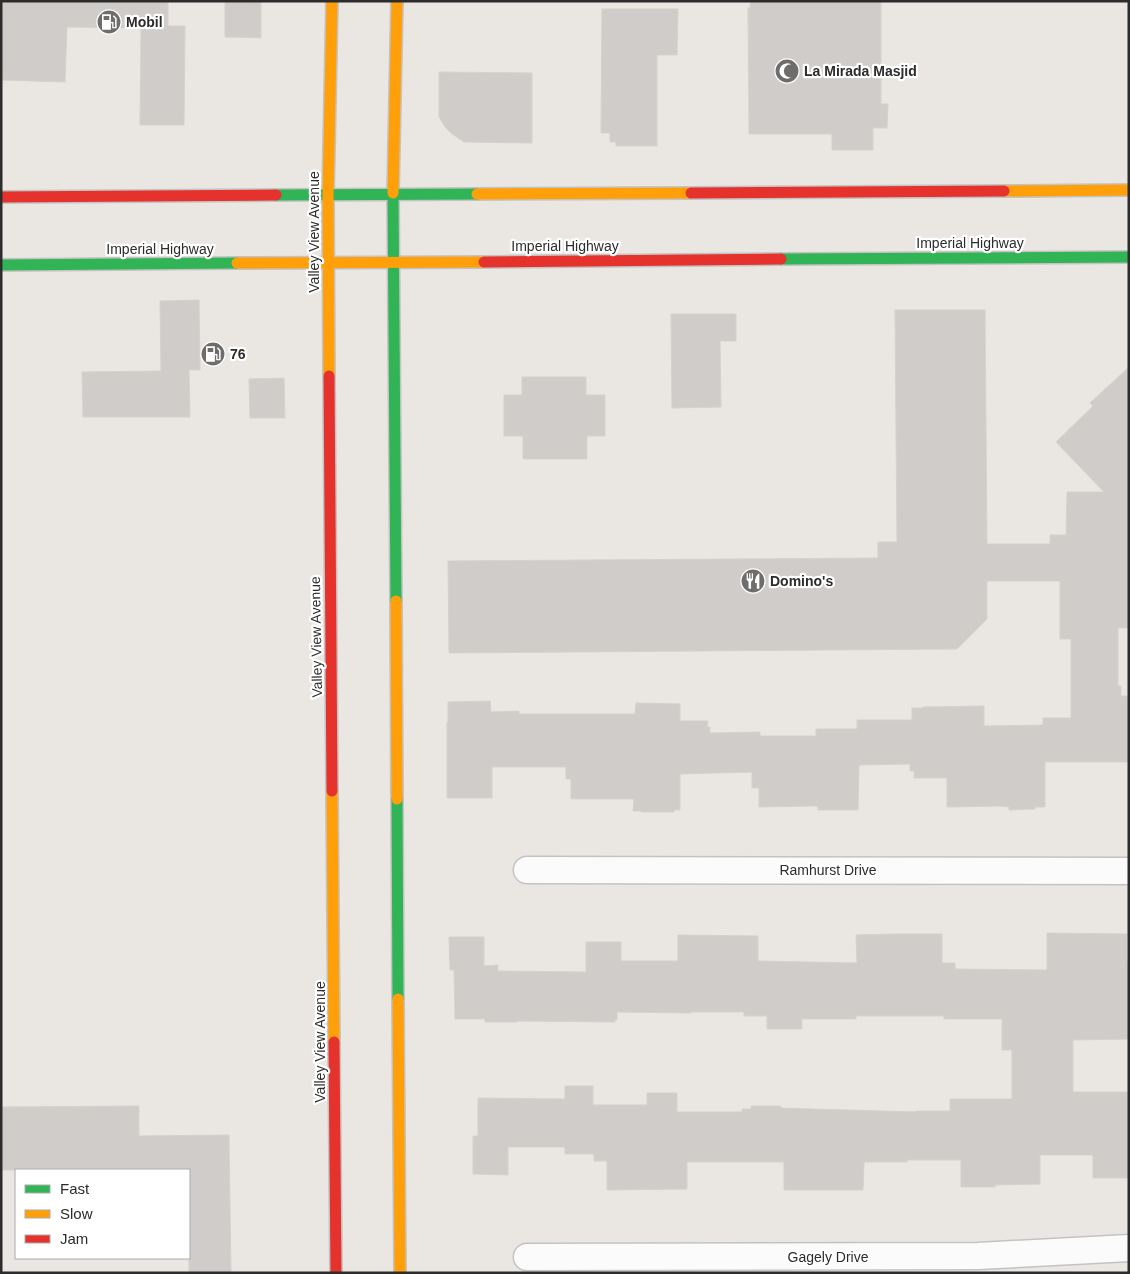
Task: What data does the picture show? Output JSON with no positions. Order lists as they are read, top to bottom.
{
  "streets": {
    "main road": ["Valley View Avenue", "Imperial Highway"],
    "street": ["Ramhurst Drive", "Gagely Drive"]
  },
  "crossings": [
    ["Valley View Avenue", "Imperial Highway"]
  ],
  "places": {
    "fuel station": ["Mobil", "76"],
    "mosque": ["La Mirada Masjid"],
    "restaurant": ["Domino's"]
  },
  "legend": ["Fast", "Slow", "Jam"]
}
